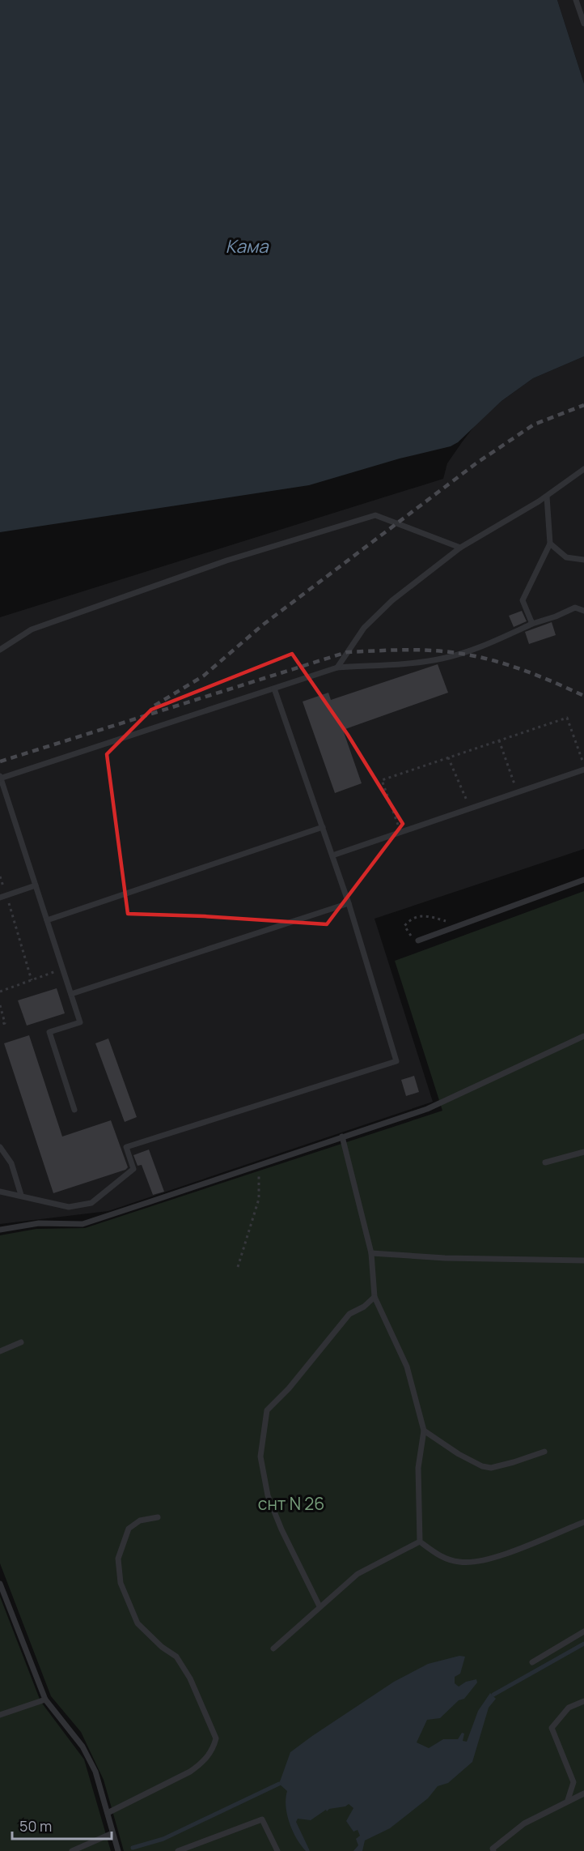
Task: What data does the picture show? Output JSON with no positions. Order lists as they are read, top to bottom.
{
  "water": ["Кама"],
  "parks": ["снт N 26"],
  "scale_bar": "50 m"
}
